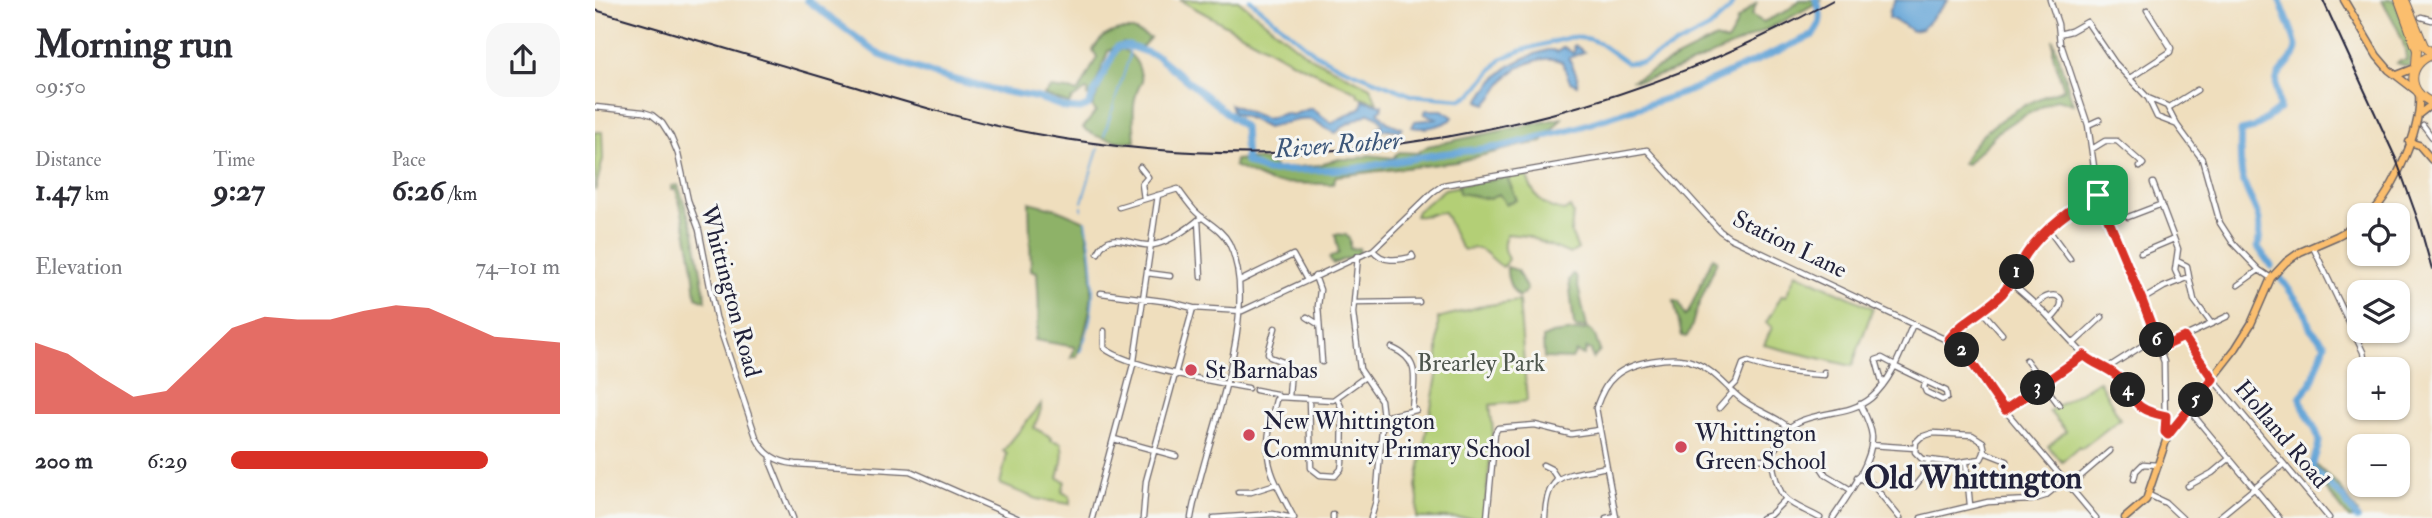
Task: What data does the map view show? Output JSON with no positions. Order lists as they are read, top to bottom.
{
  "streets": {
    "street": ["Station Lane", "Whittington Road", "Holland Road"]
  },
  "districts": ["Old Whittington"],
  "water": ["River Rother"],
  "parks": ["Brearley Park"],
  "places": ["St Barnabas", "New Whittington Community Primary School", "Whittington Green School"],
  "page": {
    "heading": ["Morning run", "09:50"],
    "stats": [
      ["Distance", "1.47 km"],
      ["Time", "9:27"],
      ["Pace", "6:26 /km"]
    ],
    "map_buttons": ["+", "−"],
    "chart": ["Elevation", "74–101 m"],
    "pins": [
      "1",
      "6",
      "2",
      "3",
      "4",
      "5"
    ],
    "list": [
      {
        "name": "200 m",
        "note": "6:29"
      }
    ]
  }
}
